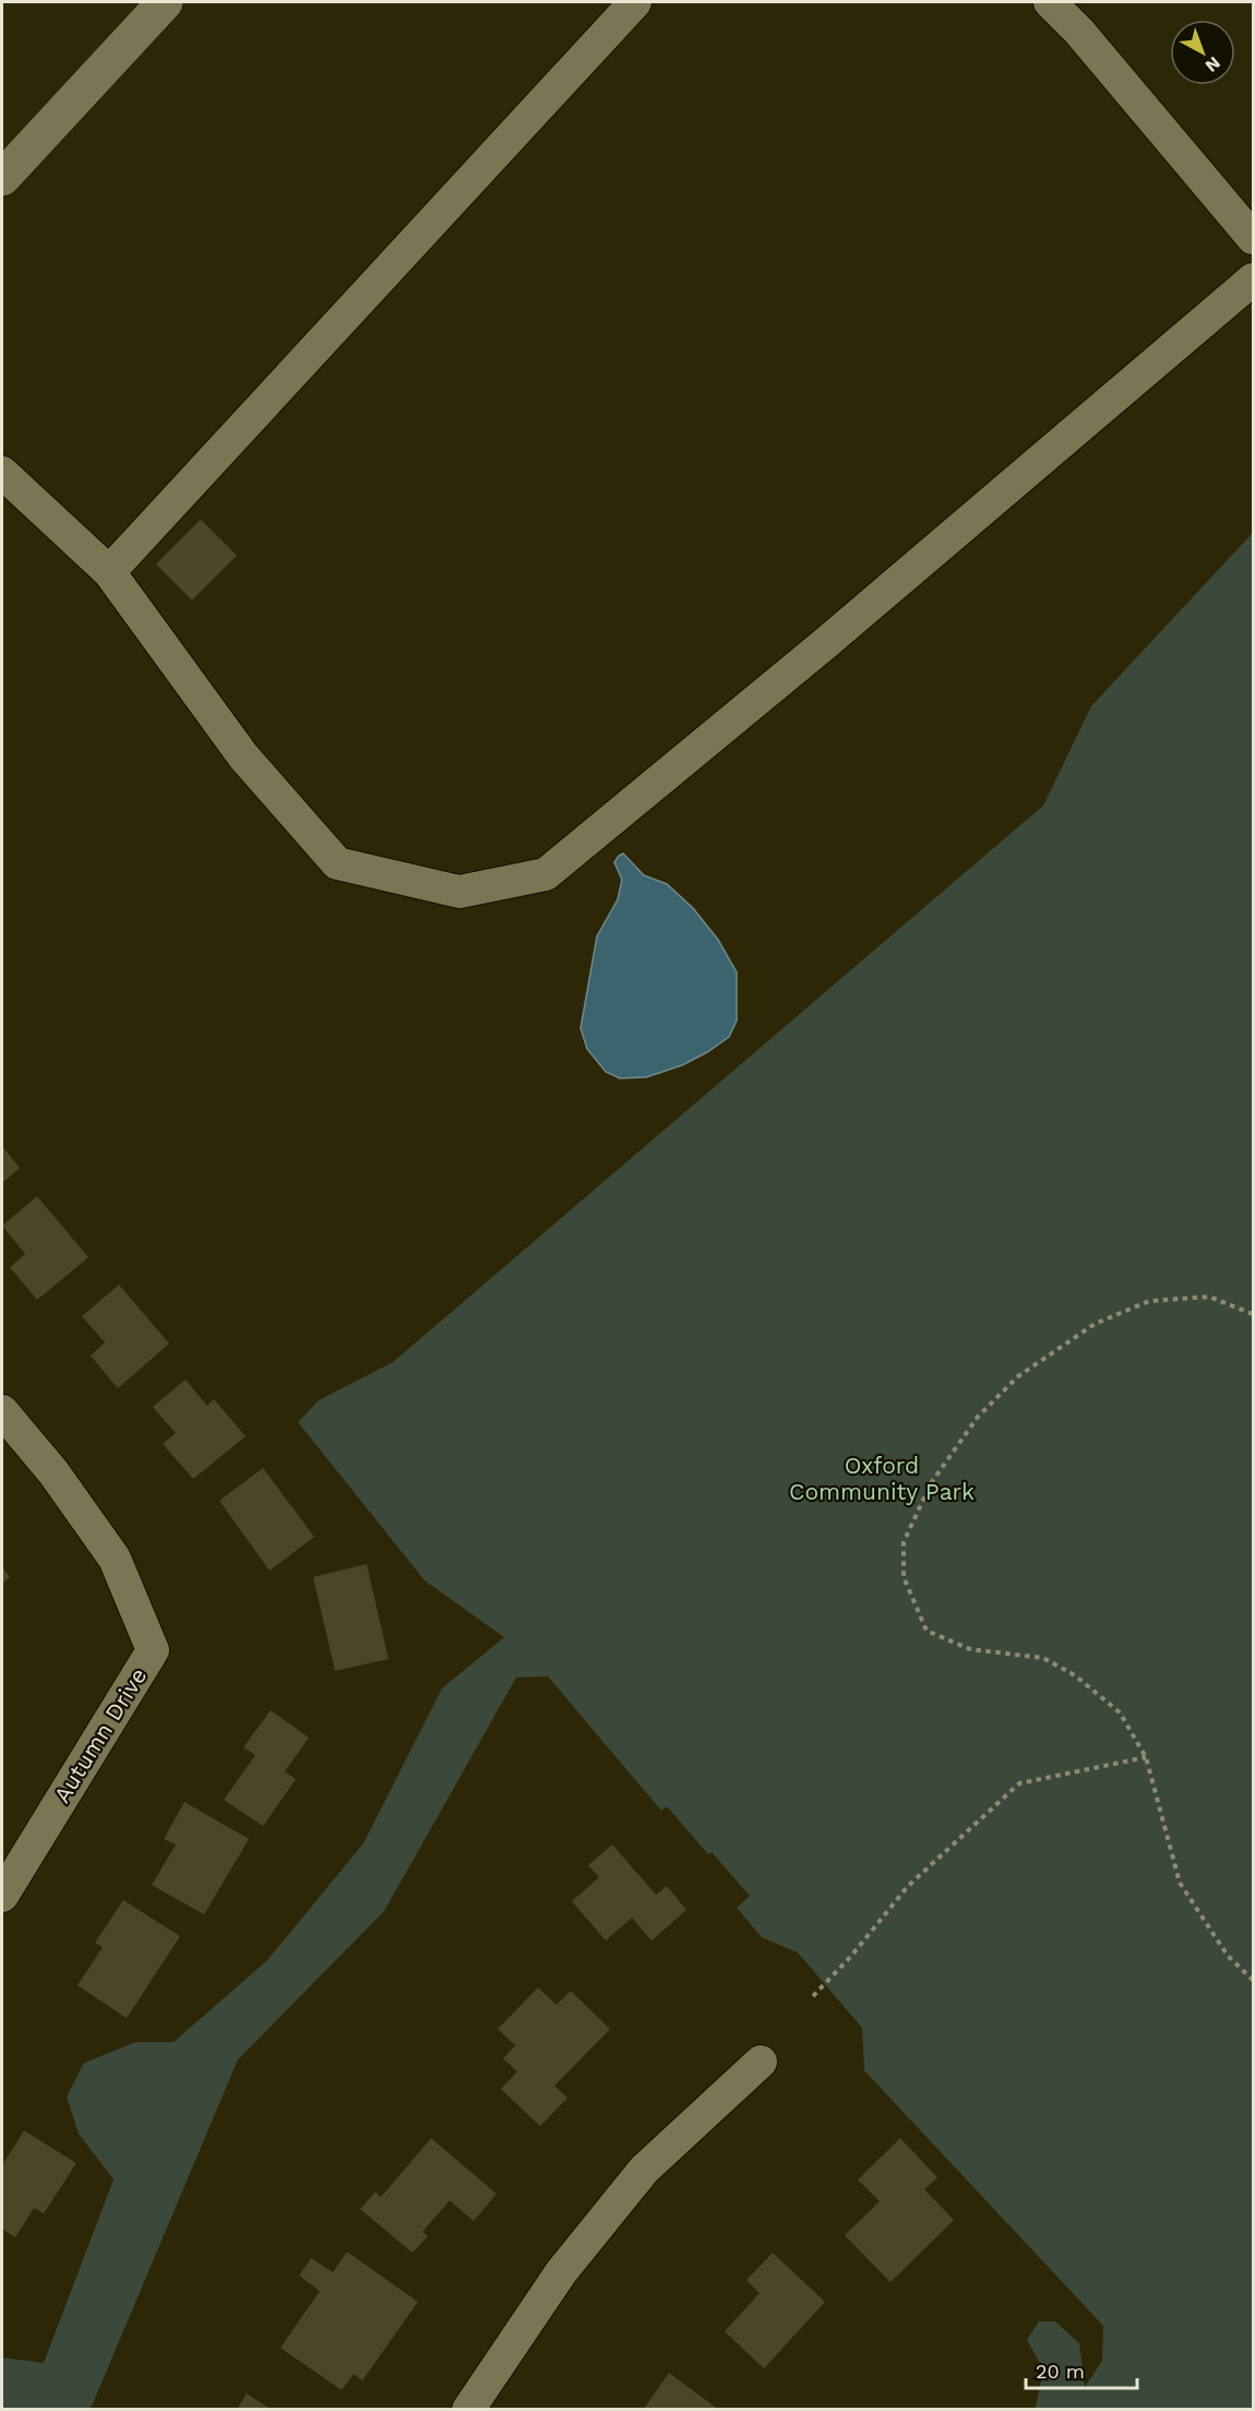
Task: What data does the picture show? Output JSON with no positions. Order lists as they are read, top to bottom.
{
  "streets": {
    "street": ["Autumn Drive"]
  },
  "parks": ["Oxford Community Park"],
  "scale_bar": "20 m",
  "north": "bottom right"
}
